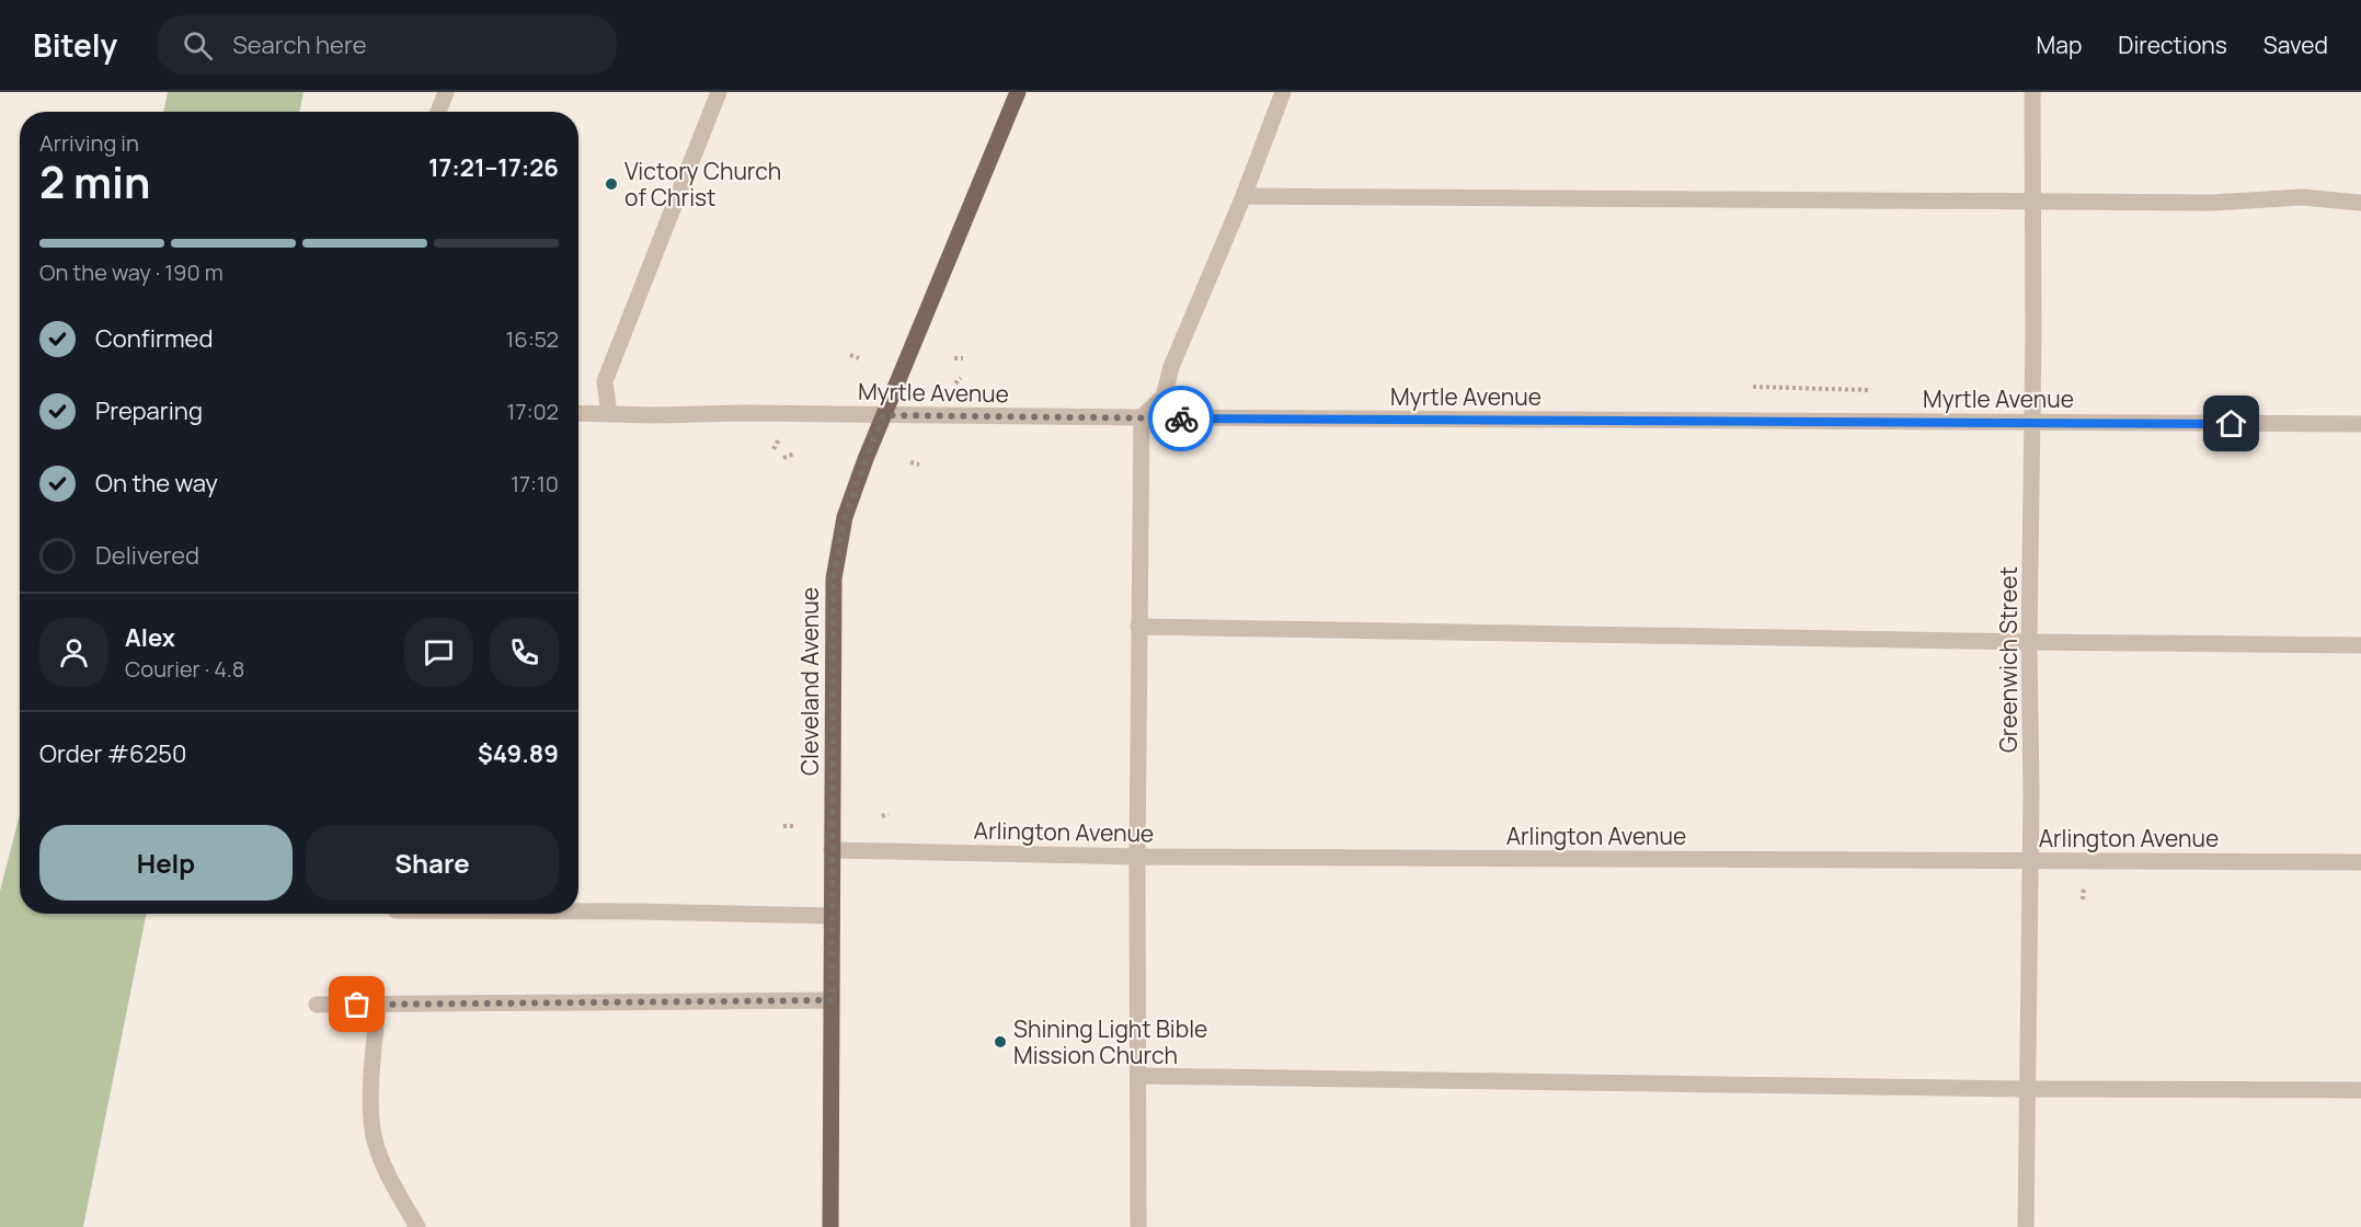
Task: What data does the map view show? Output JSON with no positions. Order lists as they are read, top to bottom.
{
  "streets": {
    "main road": ["Cleveland Avenue"],
    "street": ["Myrtle Avenue", "Greenwich Street", "Arlington Avenue"]
  },
  "crossings": [
    ["Myrtle Avenue", "Greenwich Street"],
    ["Myrtle Avenue", "Cleveland Avenue"],
    ["Greenwich Street", "Arlington Avenue"],
    ["Cleveland Avenue", "Arlington Avenue"]
  ],
  "places": ["Victory Church of Christ", "Shining Light Bible Mission Church"],
  "page": {
    "header": "Bitely",
    "search": "Search here",
    "nav": ["Map", "Directions", "Saved"],
    "heading": ["2 min", "Arriving in", "17:21–17:26"],
    "panel": [
      "Alex",
      "Courier · 4.8",
      "Order #6250",
      "$49.89"
    ],
    "bar": "On the way · 190 m",
    "list": [
      ["Confirmed", "16:52"],
      ["Preparing", "17:02"],
      ["On the way", "17:10"],
      "Delivered"
    ],
    "buttons": ["Help", "Share"]
  }
}
